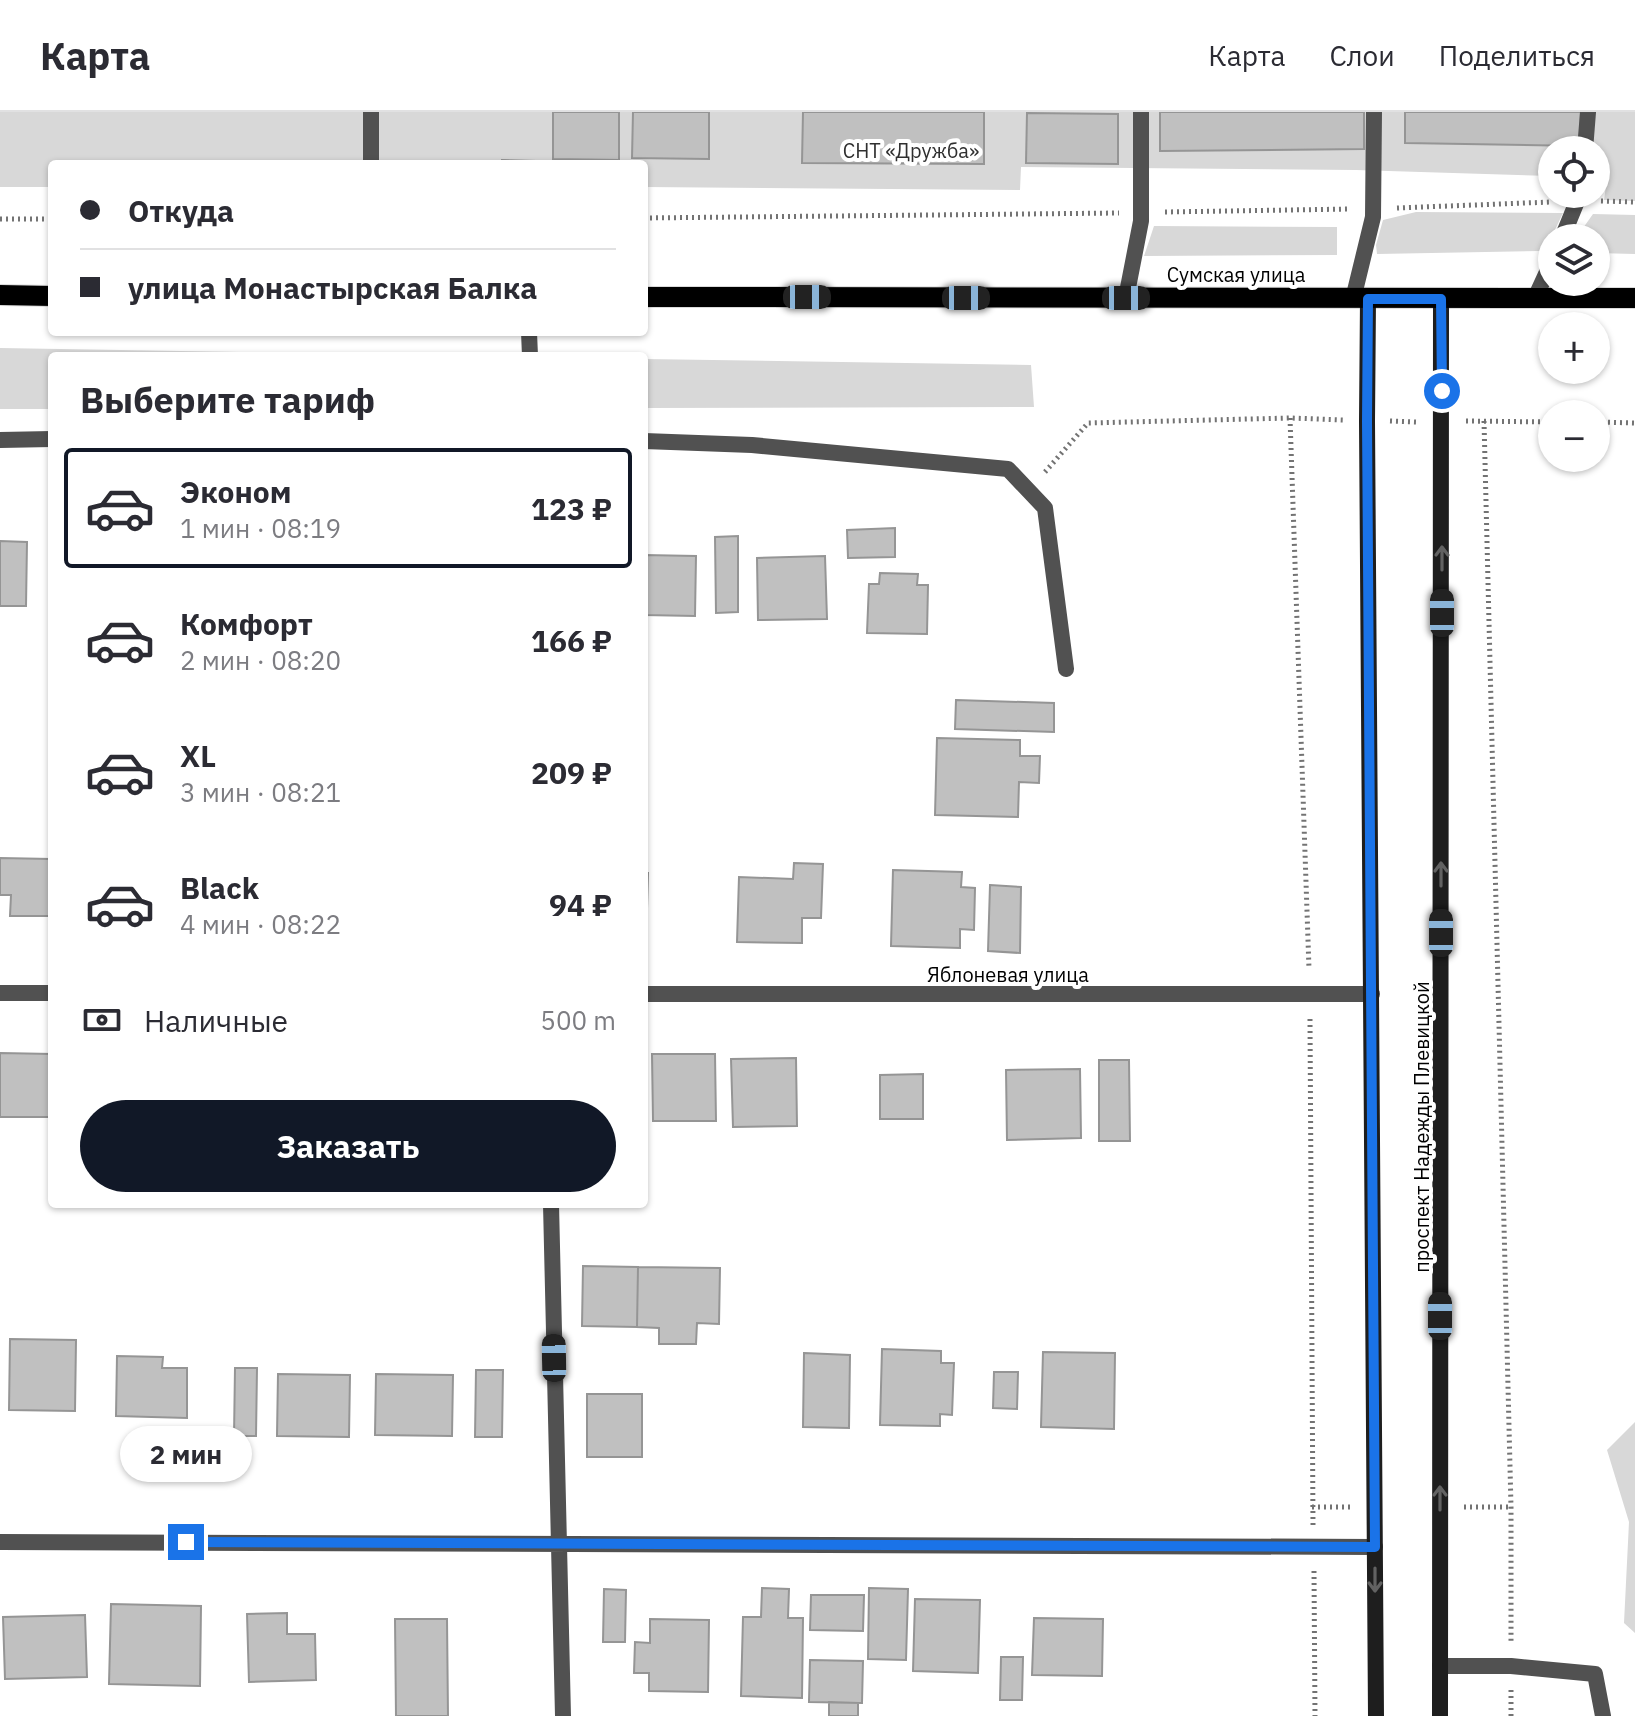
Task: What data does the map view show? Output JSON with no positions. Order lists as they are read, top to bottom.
{
  "streets": {
    "main road": ["Сумская улица", "проспект Надежды Плевицкой"],
    "street": ["Яблоневая улица"]
  },
  "crossings": [
    ["Сумская улица", "проспект Надежды Плевицкой"]
  ],
  "parks": ["СНТ «Дружба»"],
  "page": {
    "header": "Карта",
    "nav": ["Карта", "Слои", "Поделиться"],
    "map_buttons": ["+", "−"],
    "banner": ["Откуда", "улица Монастырская Балка"],
    "heading": "Выберите тариф",
    "list": [
      {
        "name": "Эконом",
        "note": "1 мин · 08:19",
        "value": "123 ₽"
      },
      {
        "name": "Комфорт",
        "note": "2 мин · 08:20",
        "value": "166 ₽"
      },
      {
        "name": "XL",
        "note": "3 мин · 08:21",
        "value": "209 ₽"
      },
      {
        "name": "Black",
        "note": "4 мин · 08:22",
        "value": "94 ₽"
      }
    ],
    "pay": ["Наличные", "500 m"],
    "buttons": "Заказать",
    "bubble": "2 мин"
  }
}
